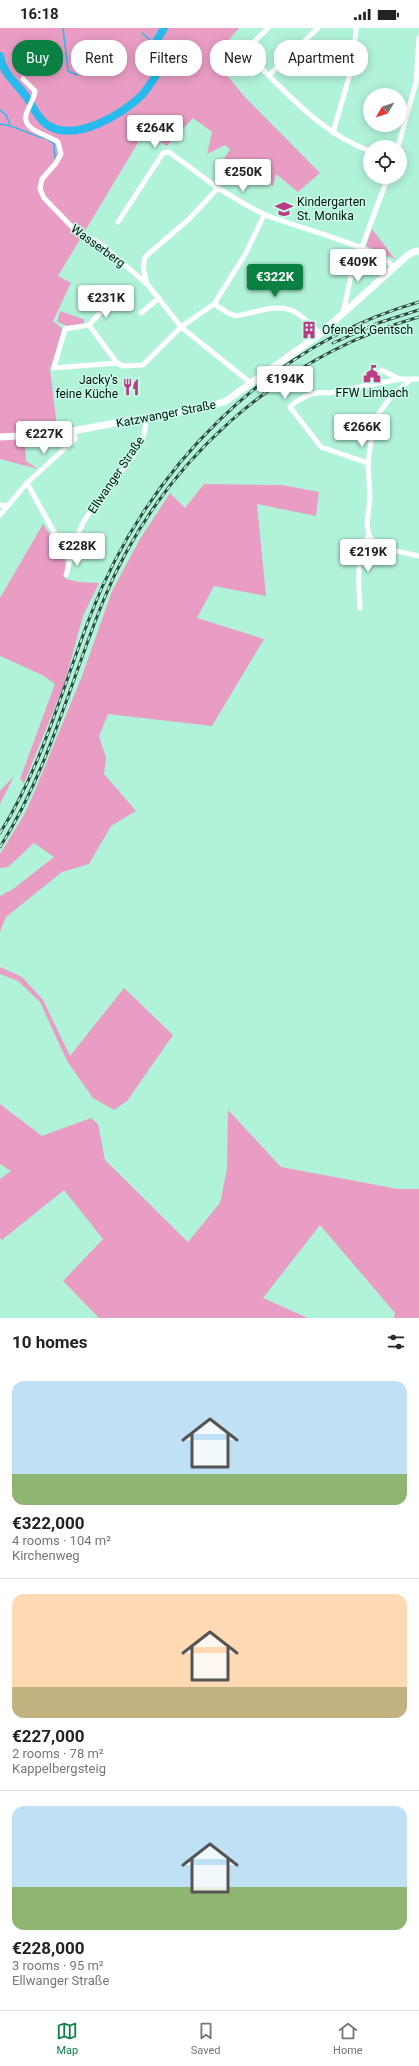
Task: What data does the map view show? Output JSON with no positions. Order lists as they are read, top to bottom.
{
  "streets": {
    "main road": ["Katzwanger Straße"],
    "street": ["Wasserberg", "Ellwanger Straße"]
  },
  "crossings": [
    ["Wasserberg", "Katzwanger Straße"],
    ["Katzwanger Straße", "Ellwanger Straße"]
  ],
  "places": {
    "school or university": ["Kindergarten St. Monika"],
    "building": ["Ofeneck Gentsch"],
    "public building": ["FFW Limbach"],
    "restaurant": ["Jacky's feine Küche"]
  },
  "north": "bottom left",
  "page": {
    "status": "16:18",
    "chip": [
      "Buy",
      "Rent",
      "Filters",
      "New",
      "Apartment"
    ],
    "price": [
      "€264K",
      "€250K",
      "€409K",
      "€322K",
      "€231K",
      "€194K",
      "€266K",
      "€227K",
      "€228K",
      "€219K"
    ],
    "heading": "10 homes",
    "list": [
      {
        "name": "€322,000",
        "note": "4 rooms · 104 m² · Kirchenweg"
      },
      {
        "name": "€227,000",
        "note": "2 rooms · 78 m² · Kappelbergsteig"
      },
      {
        "name": "€228,000",
        "note": "3 rooms · 95 m² · Ellwanger Straße"
      }
    ],
    "tabs": ["Map", "Saved", "Home"]
  }
}
